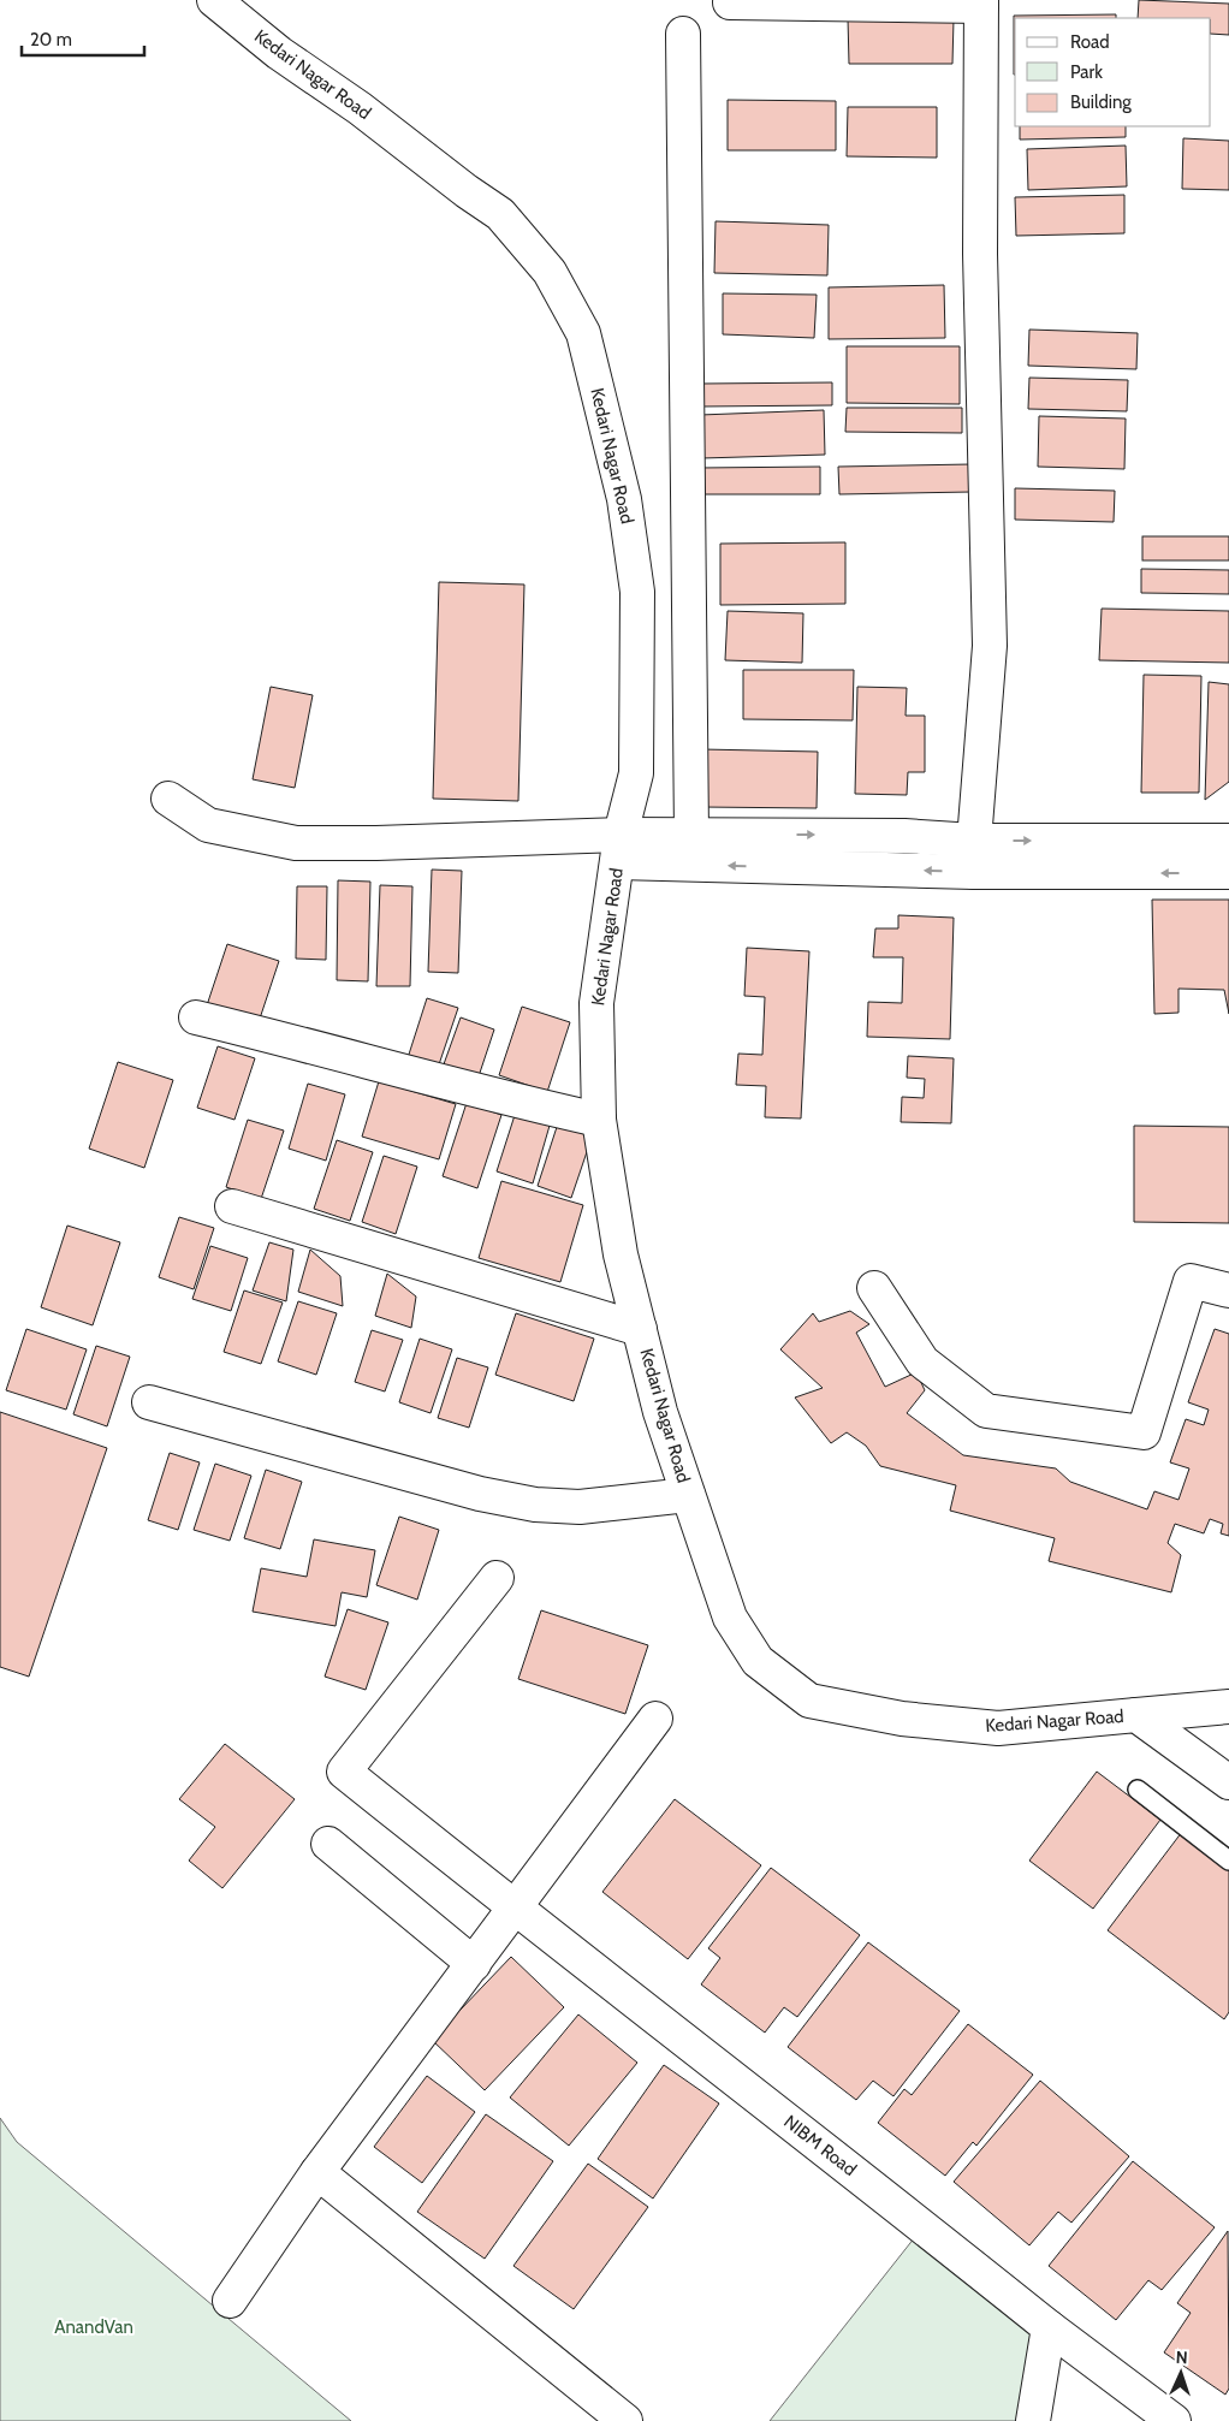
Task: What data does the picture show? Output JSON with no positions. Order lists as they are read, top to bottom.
{
  "streets": {
    "street": ["Kedari Nagar Road", "NIBM Road"]
  },
  "parks": ["AnandVan"],
  "legend": ["Road", "Park", "Building"],
  "scale_bar": "20 m",
  "north": "top"
}
